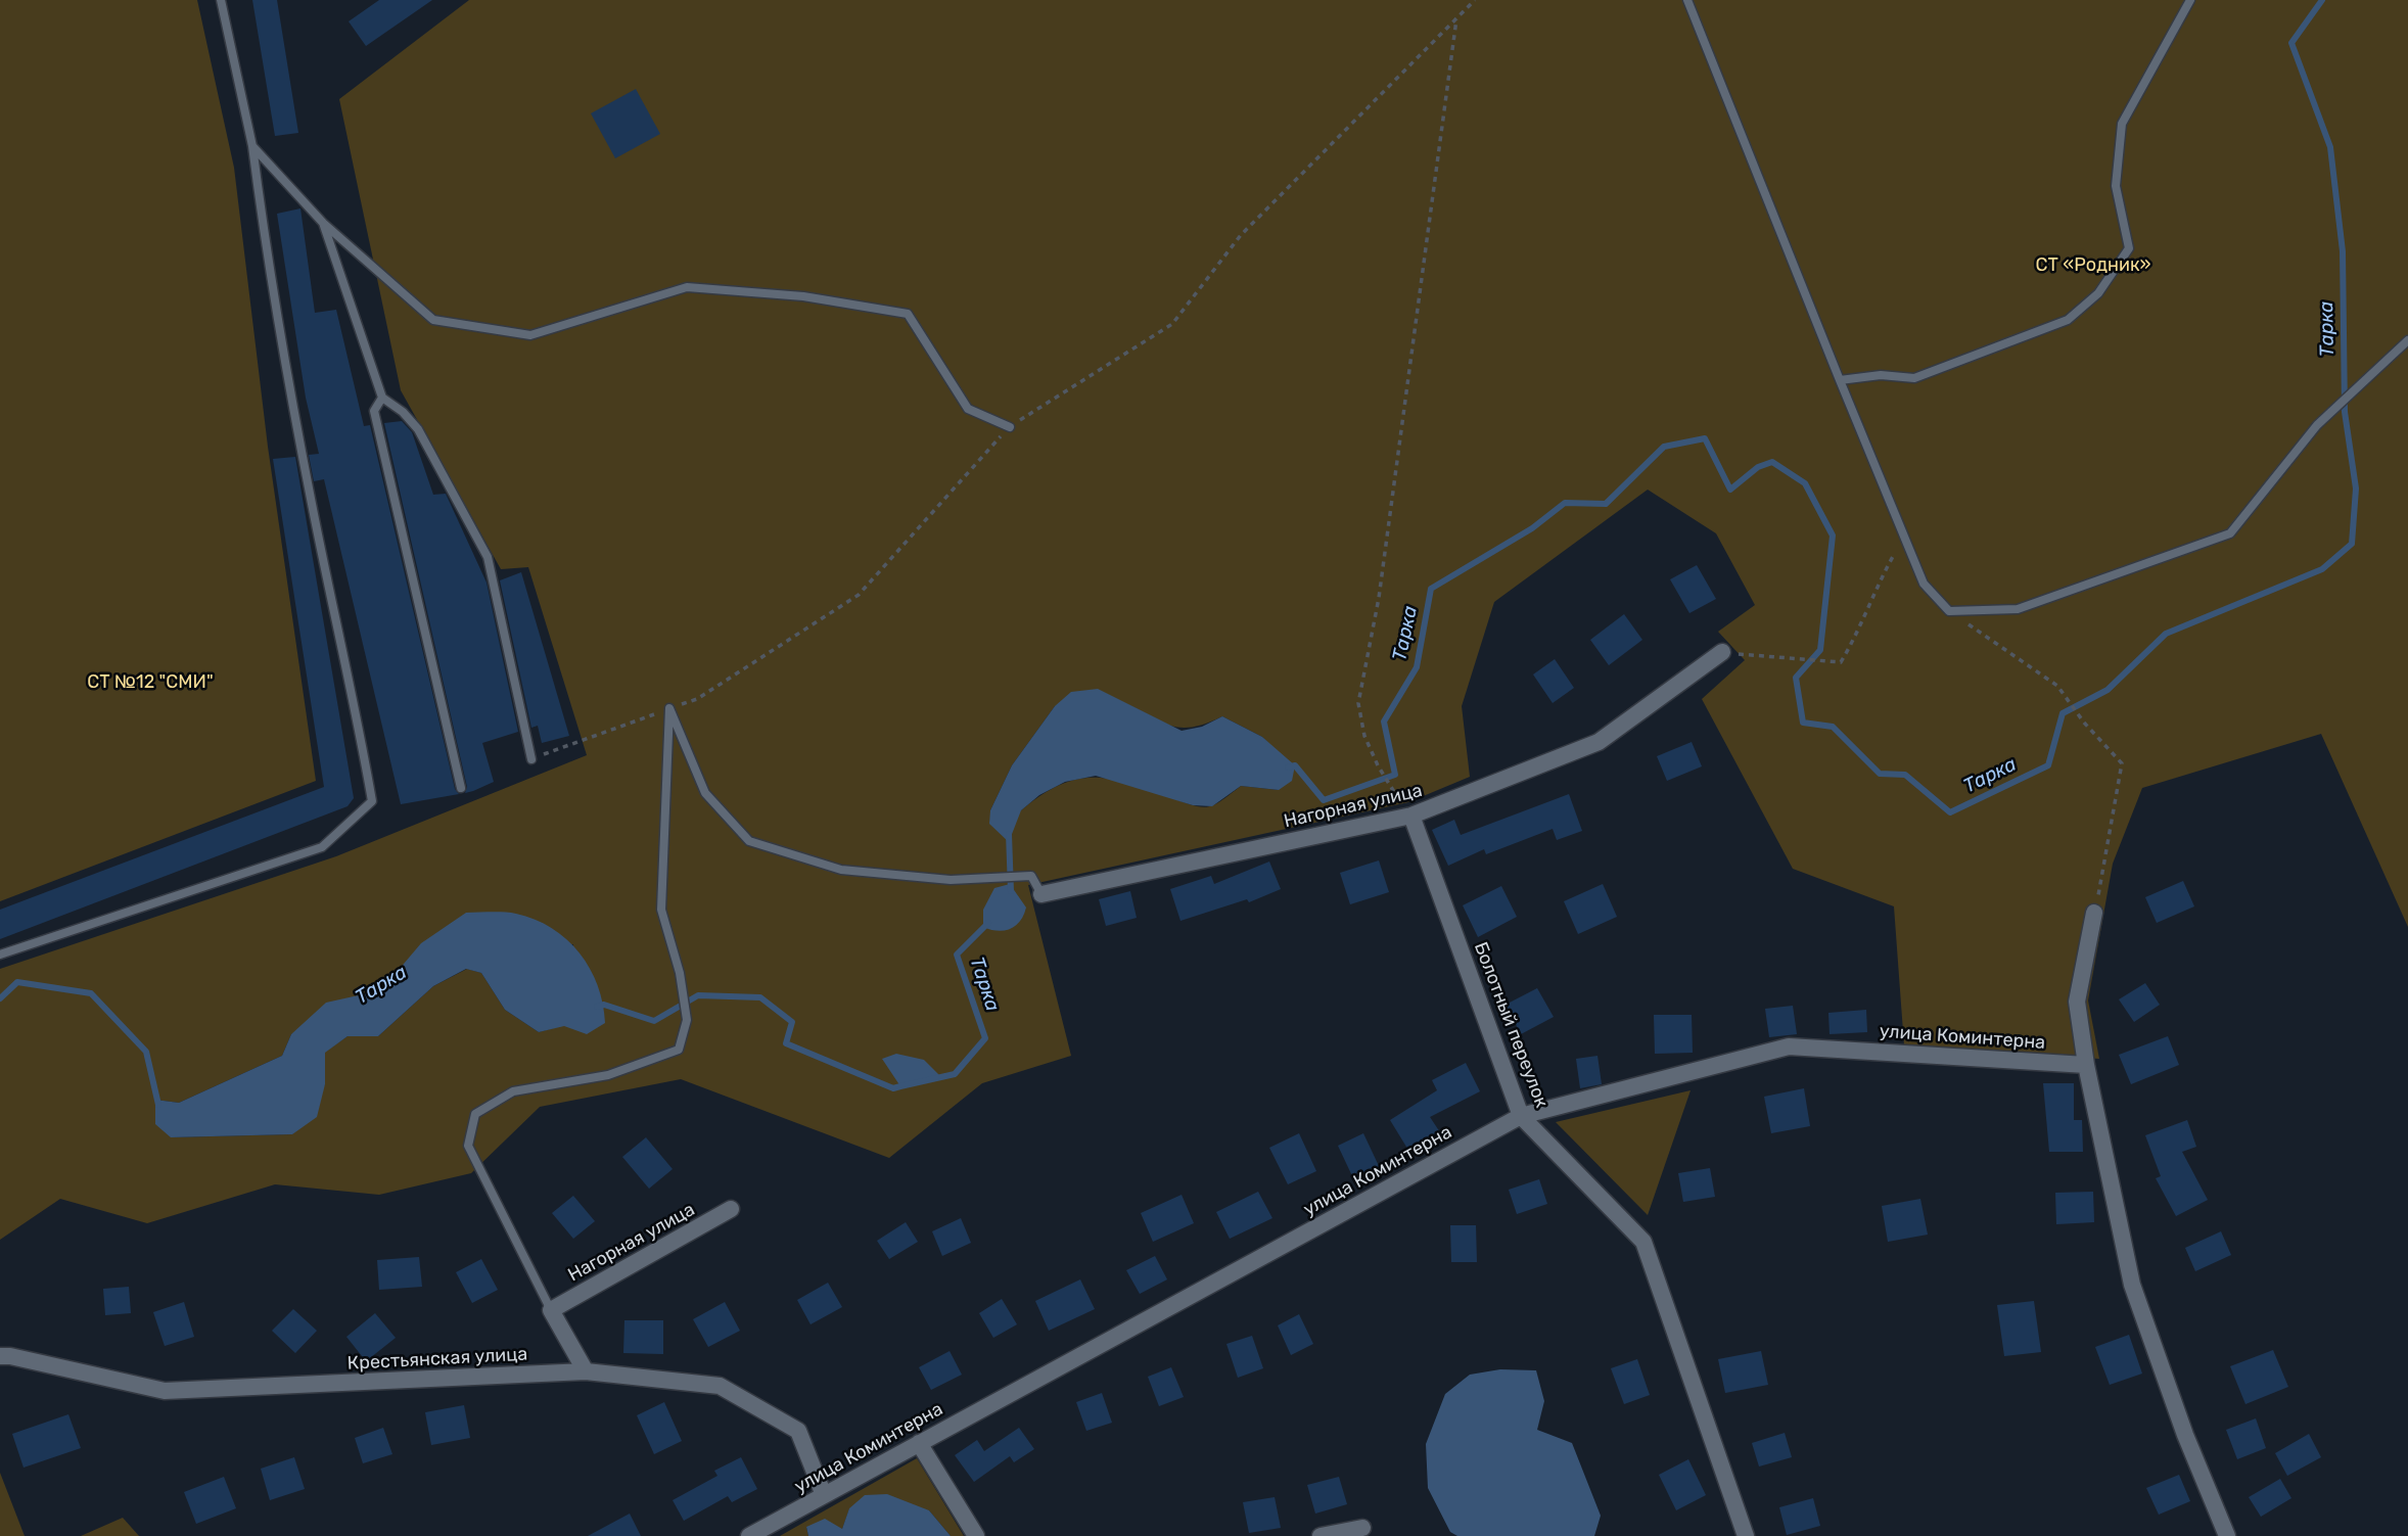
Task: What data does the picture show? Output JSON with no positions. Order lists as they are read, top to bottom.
{
  "streets": {
    "street": [
      "Нагорная улица",
      "Болотный переулок",
      "улица Коминтерна",
      "Крестьянская улица"
    ]
  },
  "crossings": [
    ["Нагорная улица", "Болотный переулок"],
    ["Болотный переулок", "улица Коминтерна"],
    ["улица Коминтерна", "Крестьянская улица"]
  ],
  "water": ["Тарка"],
  "parks": ["СТ «Родник»", "СТ №12 \"СМИ\""]
}
